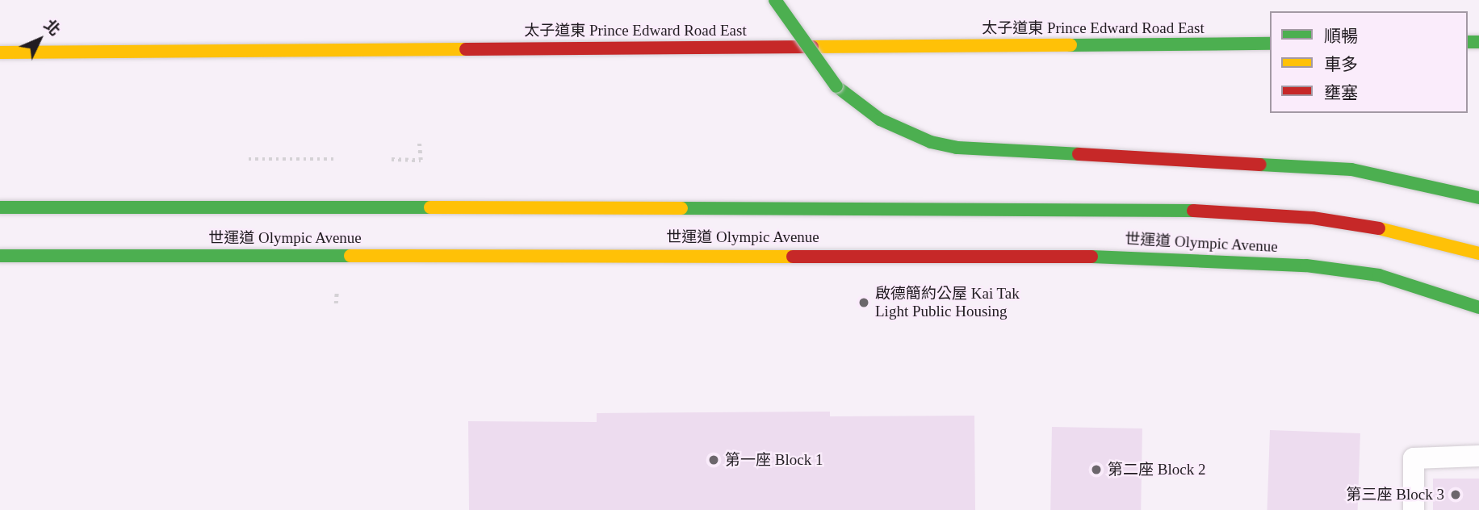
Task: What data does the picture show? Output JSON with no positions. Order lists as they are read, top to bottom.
{
  "streets": {
    "main road": ["太子道東 Prince Edward Road East", "世運道 Olympic Avenue"]
  },
  "places": [
    "啟德簡約公屋 Kai Tak Light Public Housing",
    "第一座 Block 1",
    "第二座 Block 2",
    "第三座 Block 3"
  ],
  "legend": ["順暢", "車多", "壅塞"],
  "north": "top right"
}
